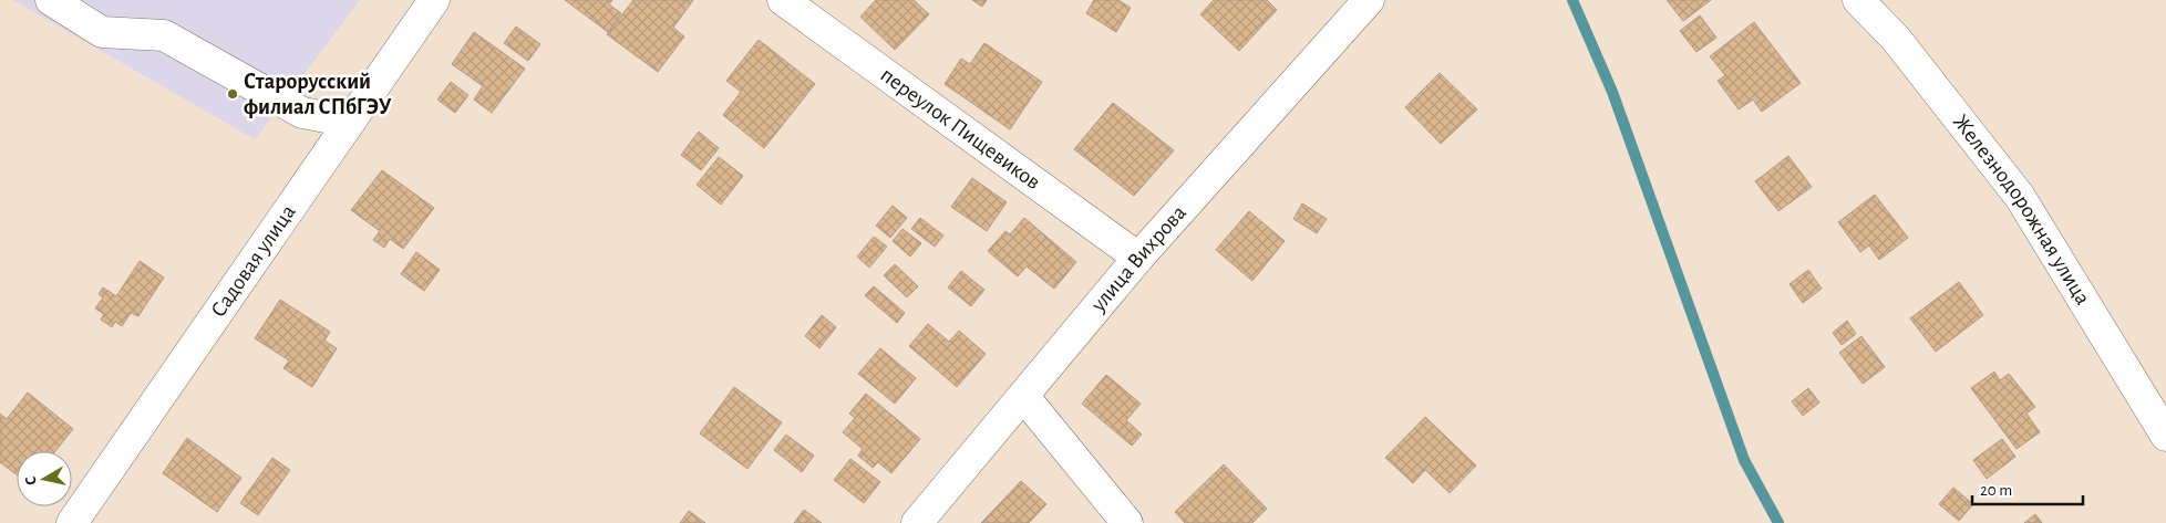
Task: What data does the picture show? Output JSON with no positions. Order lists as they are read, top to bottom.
{
  "streets": {
    "street": [
      "переулок Пищевиков",
      "Железнодорожная улица",
      "улица Вихрова",
      "Садовая улица"
    ]
  },
  "crossings": [
    ["переулок Пищевиков", "улица Вихрова"]
  ],
  "places": ["Старорусский филиал СПбГЭУ"],
  "scale_bar": "20 m",
  "north": "left"
}
